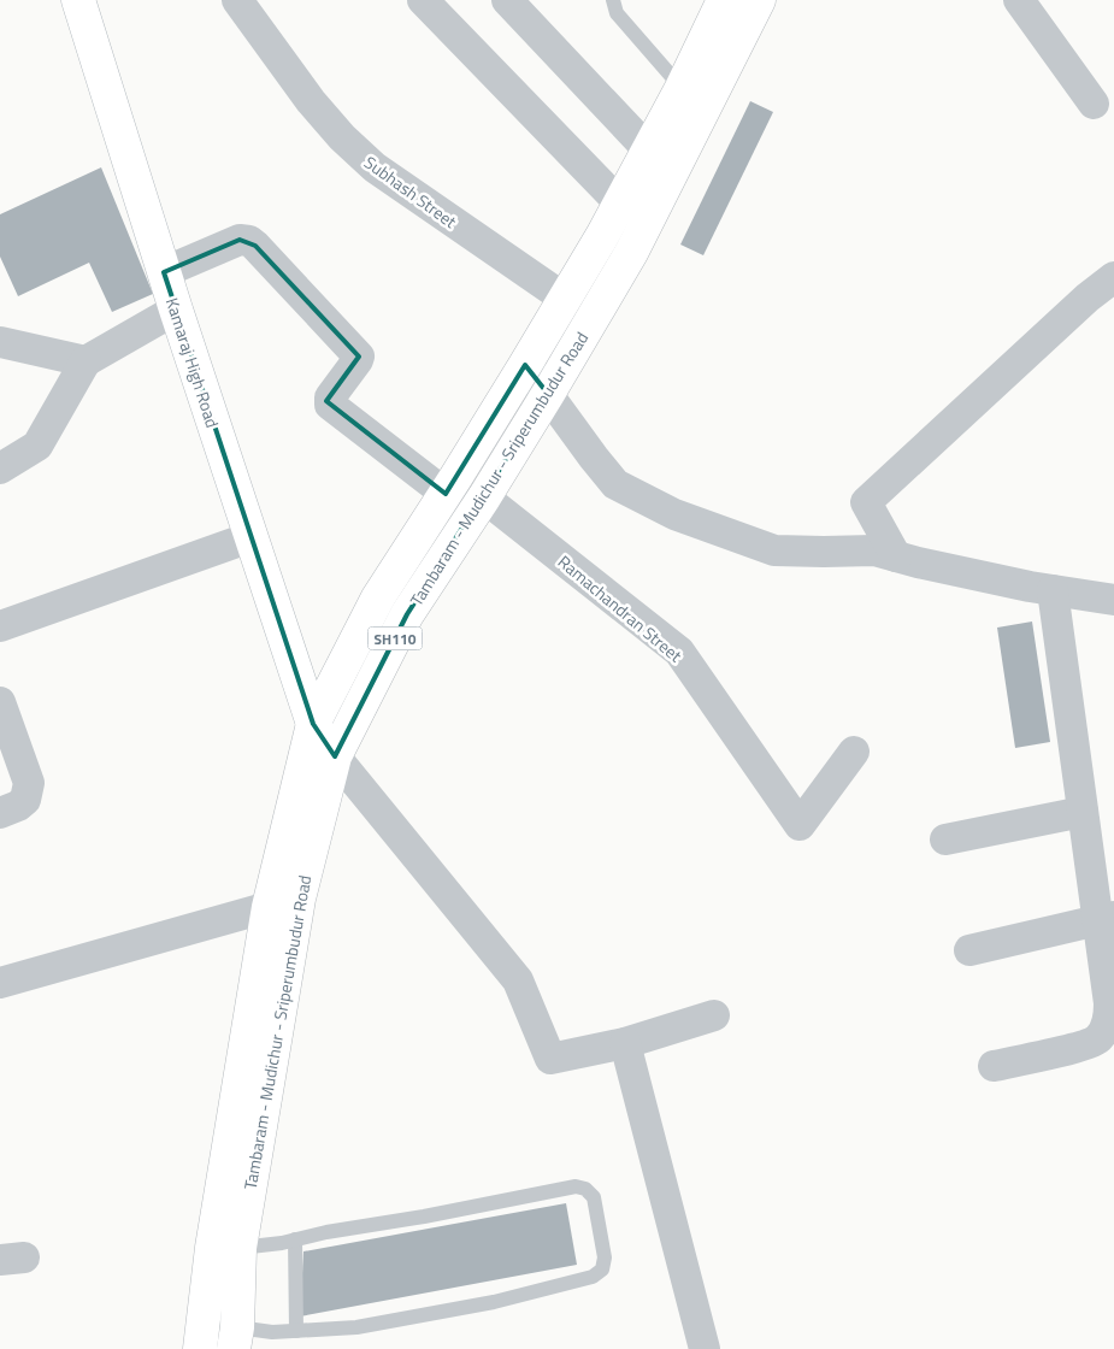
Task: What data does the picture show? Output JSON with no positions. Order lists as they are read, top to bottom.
{
  "streets": {
    "main road": ["Kamaraj High Road", "Tambaram - Mudichur - Sriperumbudur Road", "SH110"],
    "street": ["Subhash Street", "Ramachandran Street"]
  },
  "crossings": [
    ["Subhash Street", "Tambaram - Mudichur - Sriperumbudur Road"],
    ["Kamaraj High Road", "Tambaram - Mudichur - Sriperumbudur Road"],
    ["Tambaram - Mudichur - Sriperumbudur Road", "Ramachandran Street"]
  ]
}
